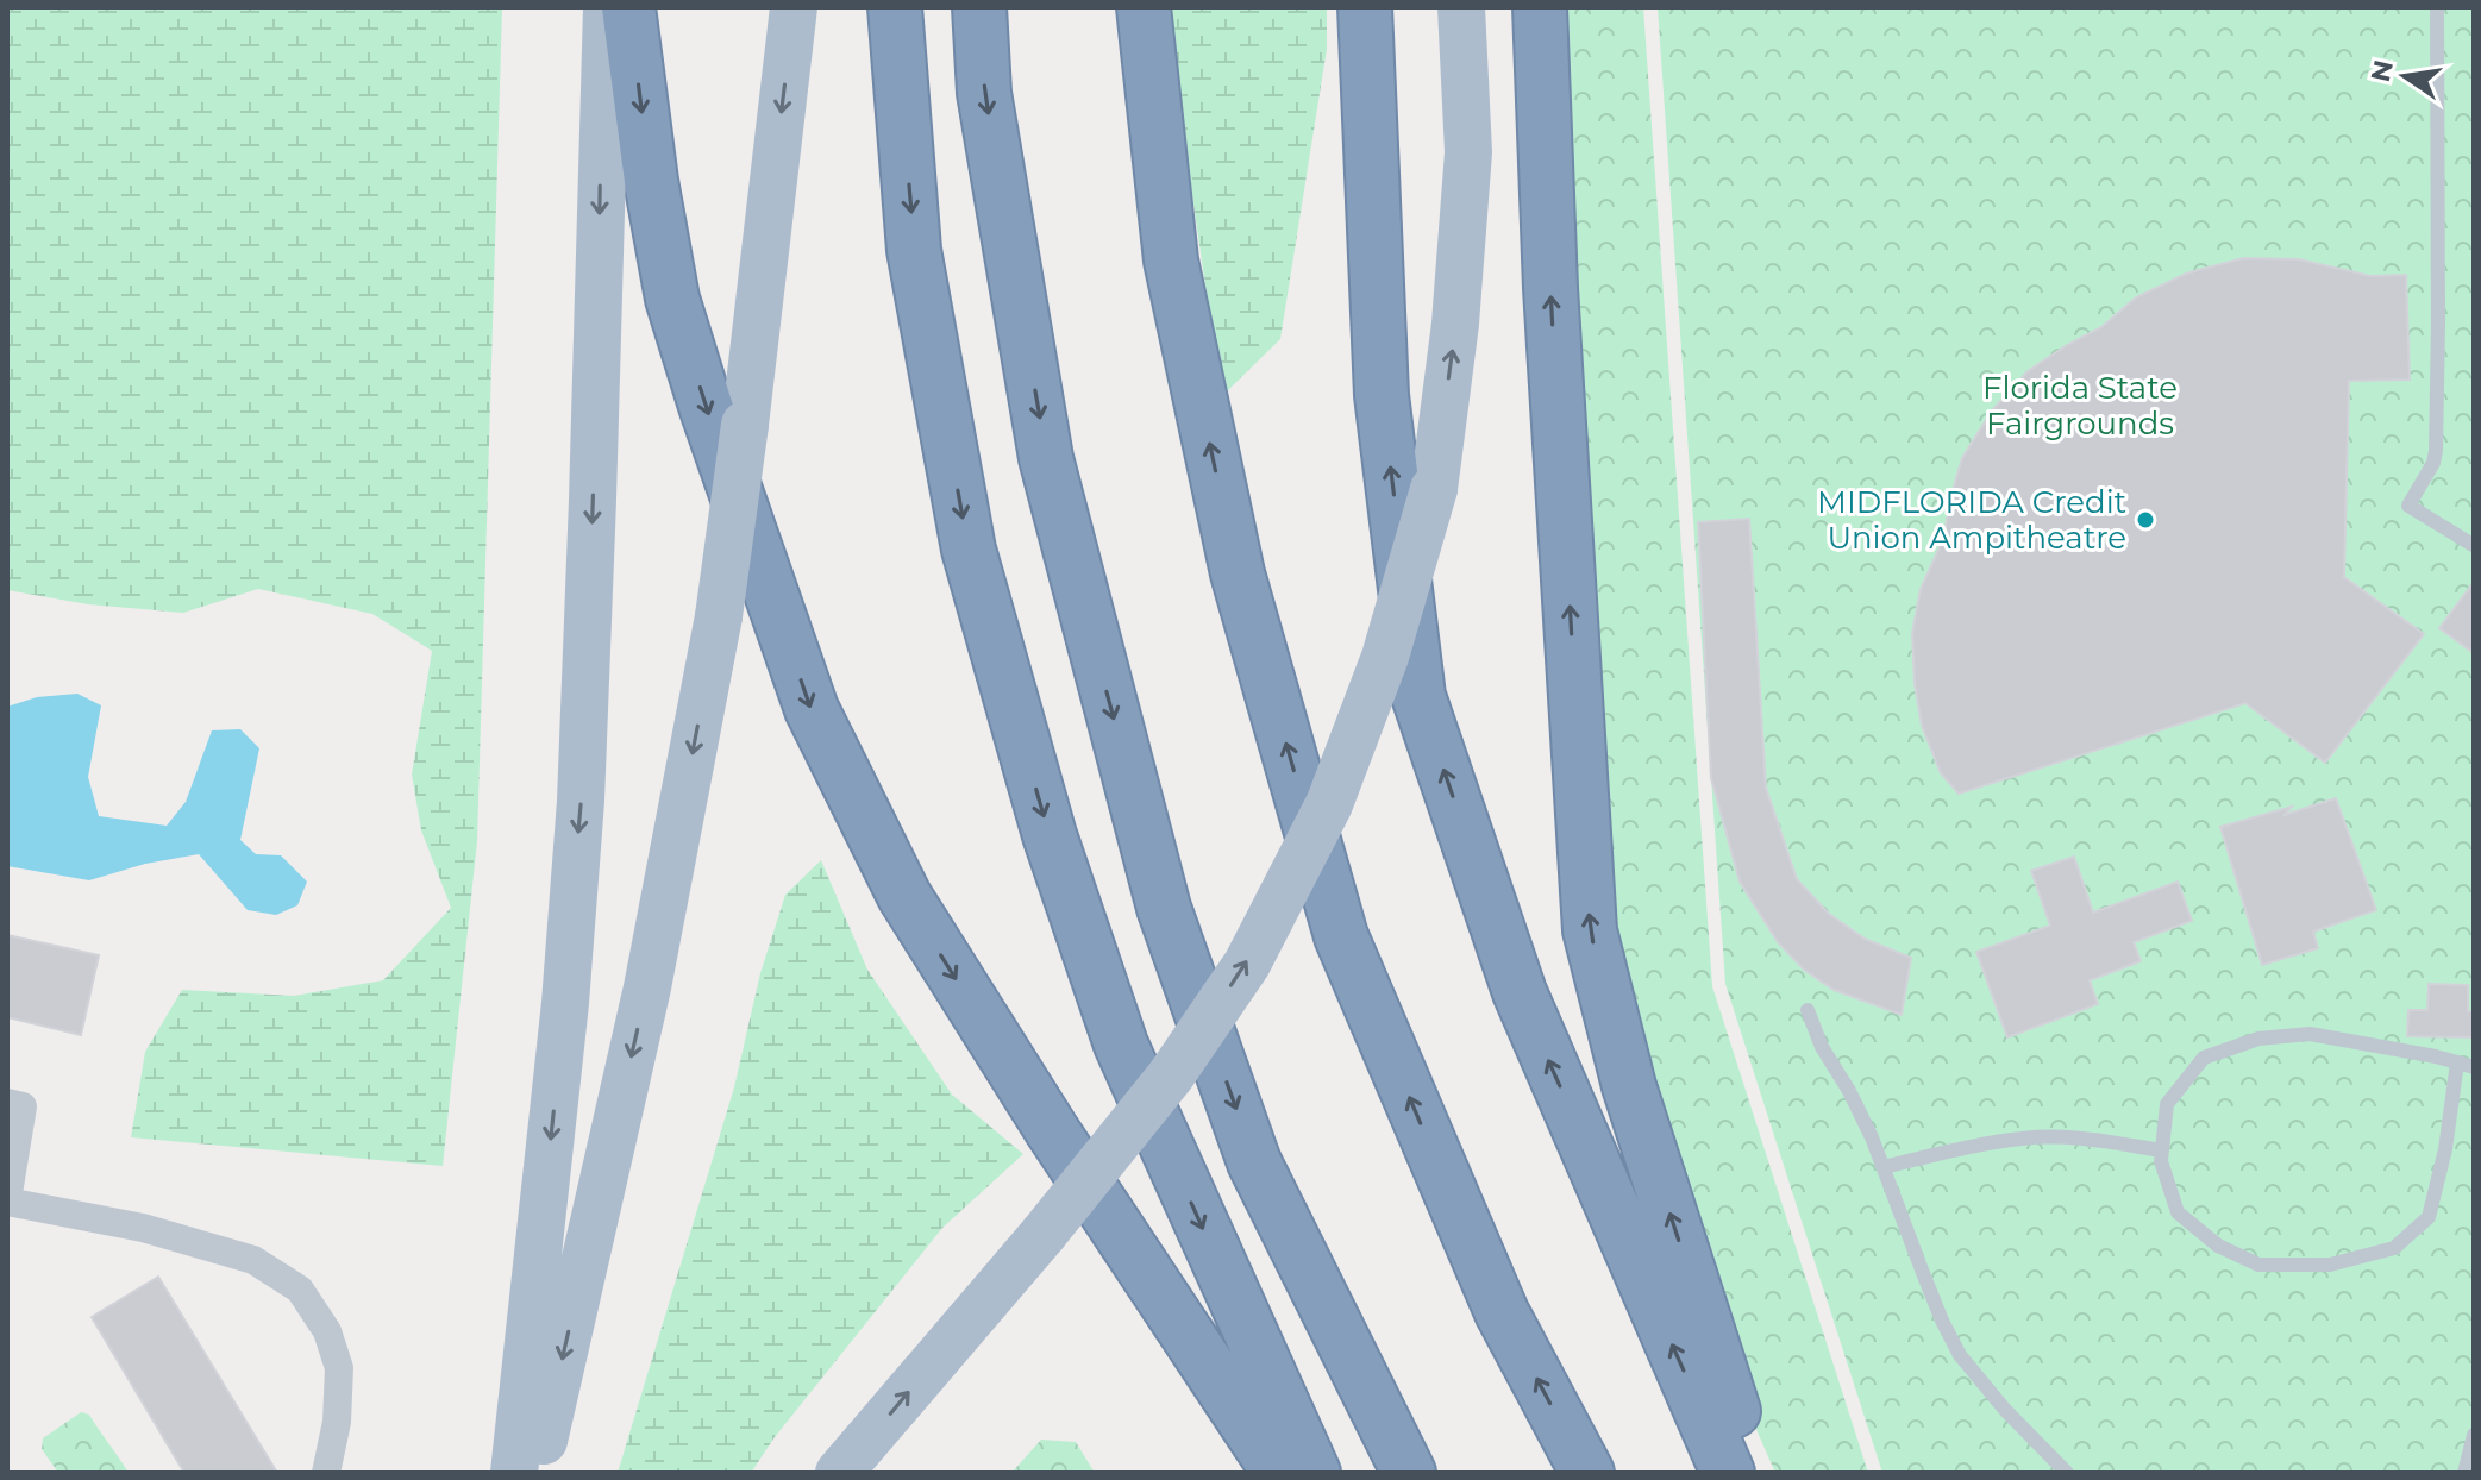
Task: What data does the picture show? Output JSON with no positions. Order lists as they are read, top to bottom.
{
  "parks": ["Florida State Fairgrounds"],
  "places": ["MIDFLORIDA Credit Union Ampitheatre"],
  "north": "left"
}
